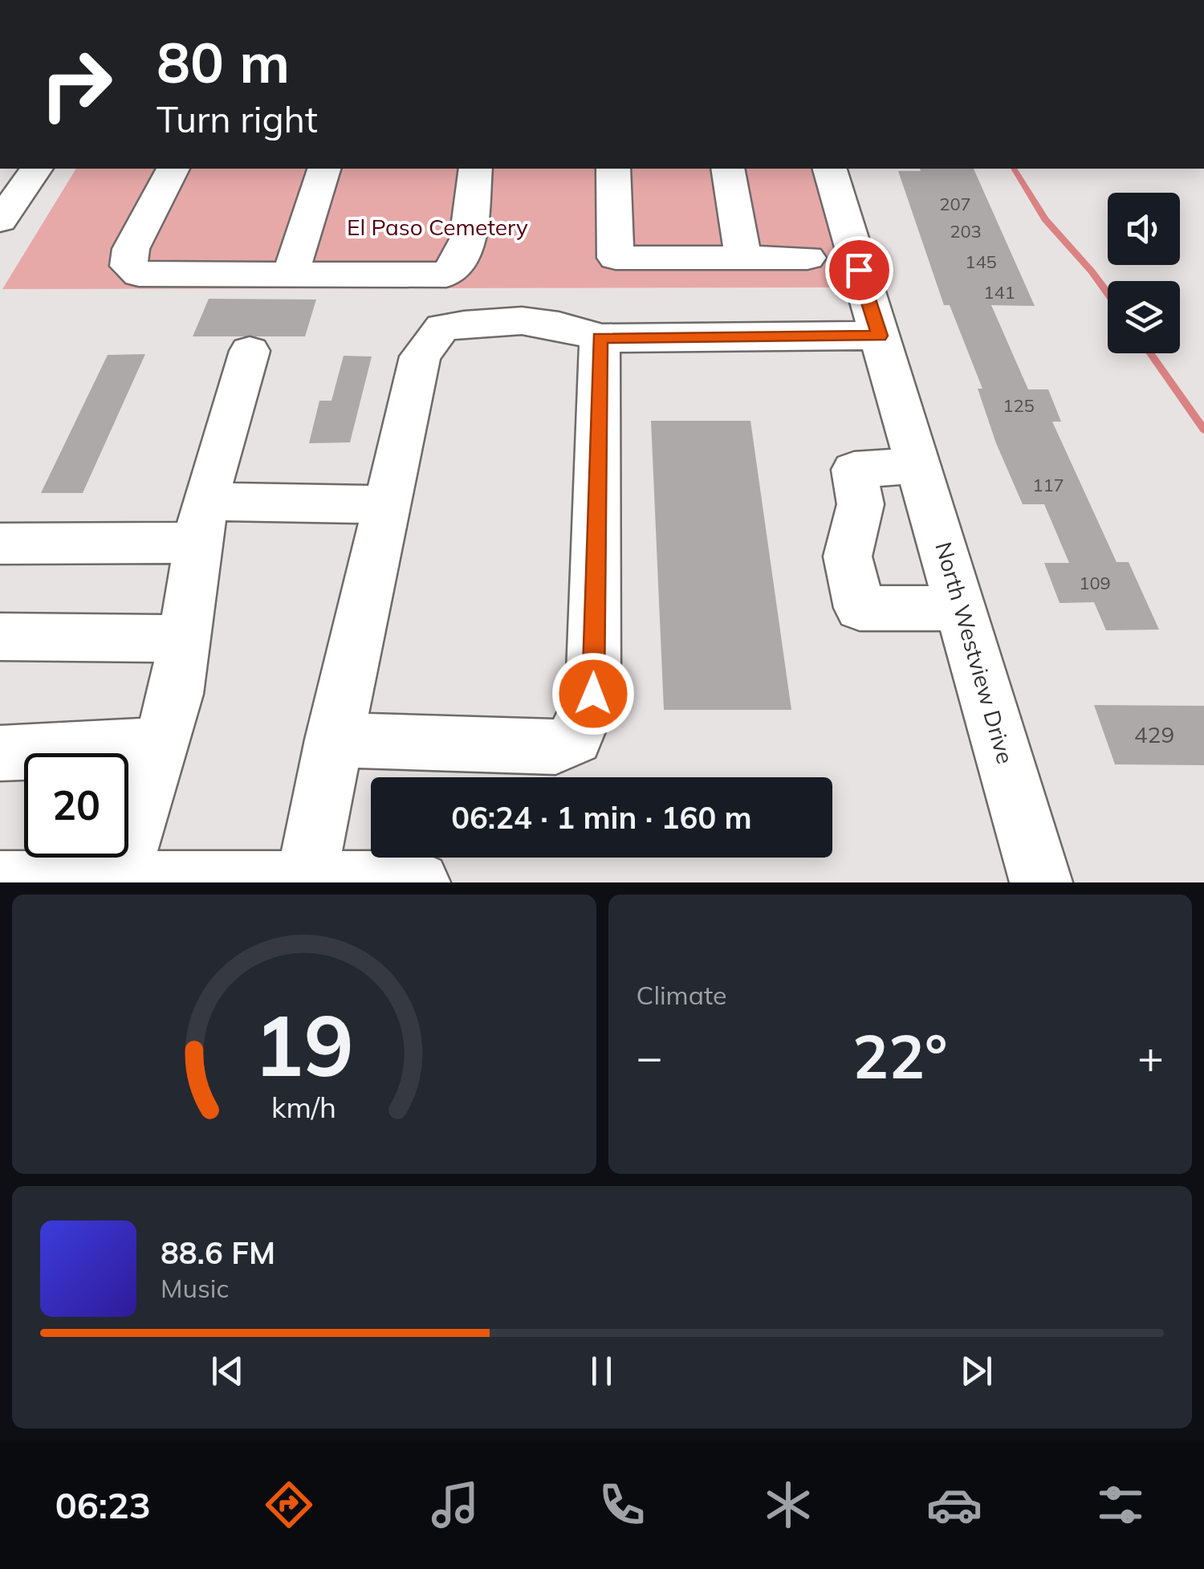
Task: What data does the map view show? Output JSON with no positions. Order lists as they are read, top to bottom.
{
  "streets": {
    "street": ["North Westview Drive"]
  },
  "parks": ["El Paso Cemetery"],
  "house_numbers": [
    "207",
    "203",
    "145",
    "141",
    "125",
    "117",
    "109",
    "429"
  ],
  "page": {
    "turn": ["80 m", "Turn right"],
    "limit": "20",
    "trip": "06:24 · 1 min · 160 m",
    "tile": "Climate",
    "heat": ["−", "22°", "+"],
    "song": ["88.6 FM", "Music"],
    "tabs": "06:23",
    "gauge": ["19", "km/h"]
  }
}
